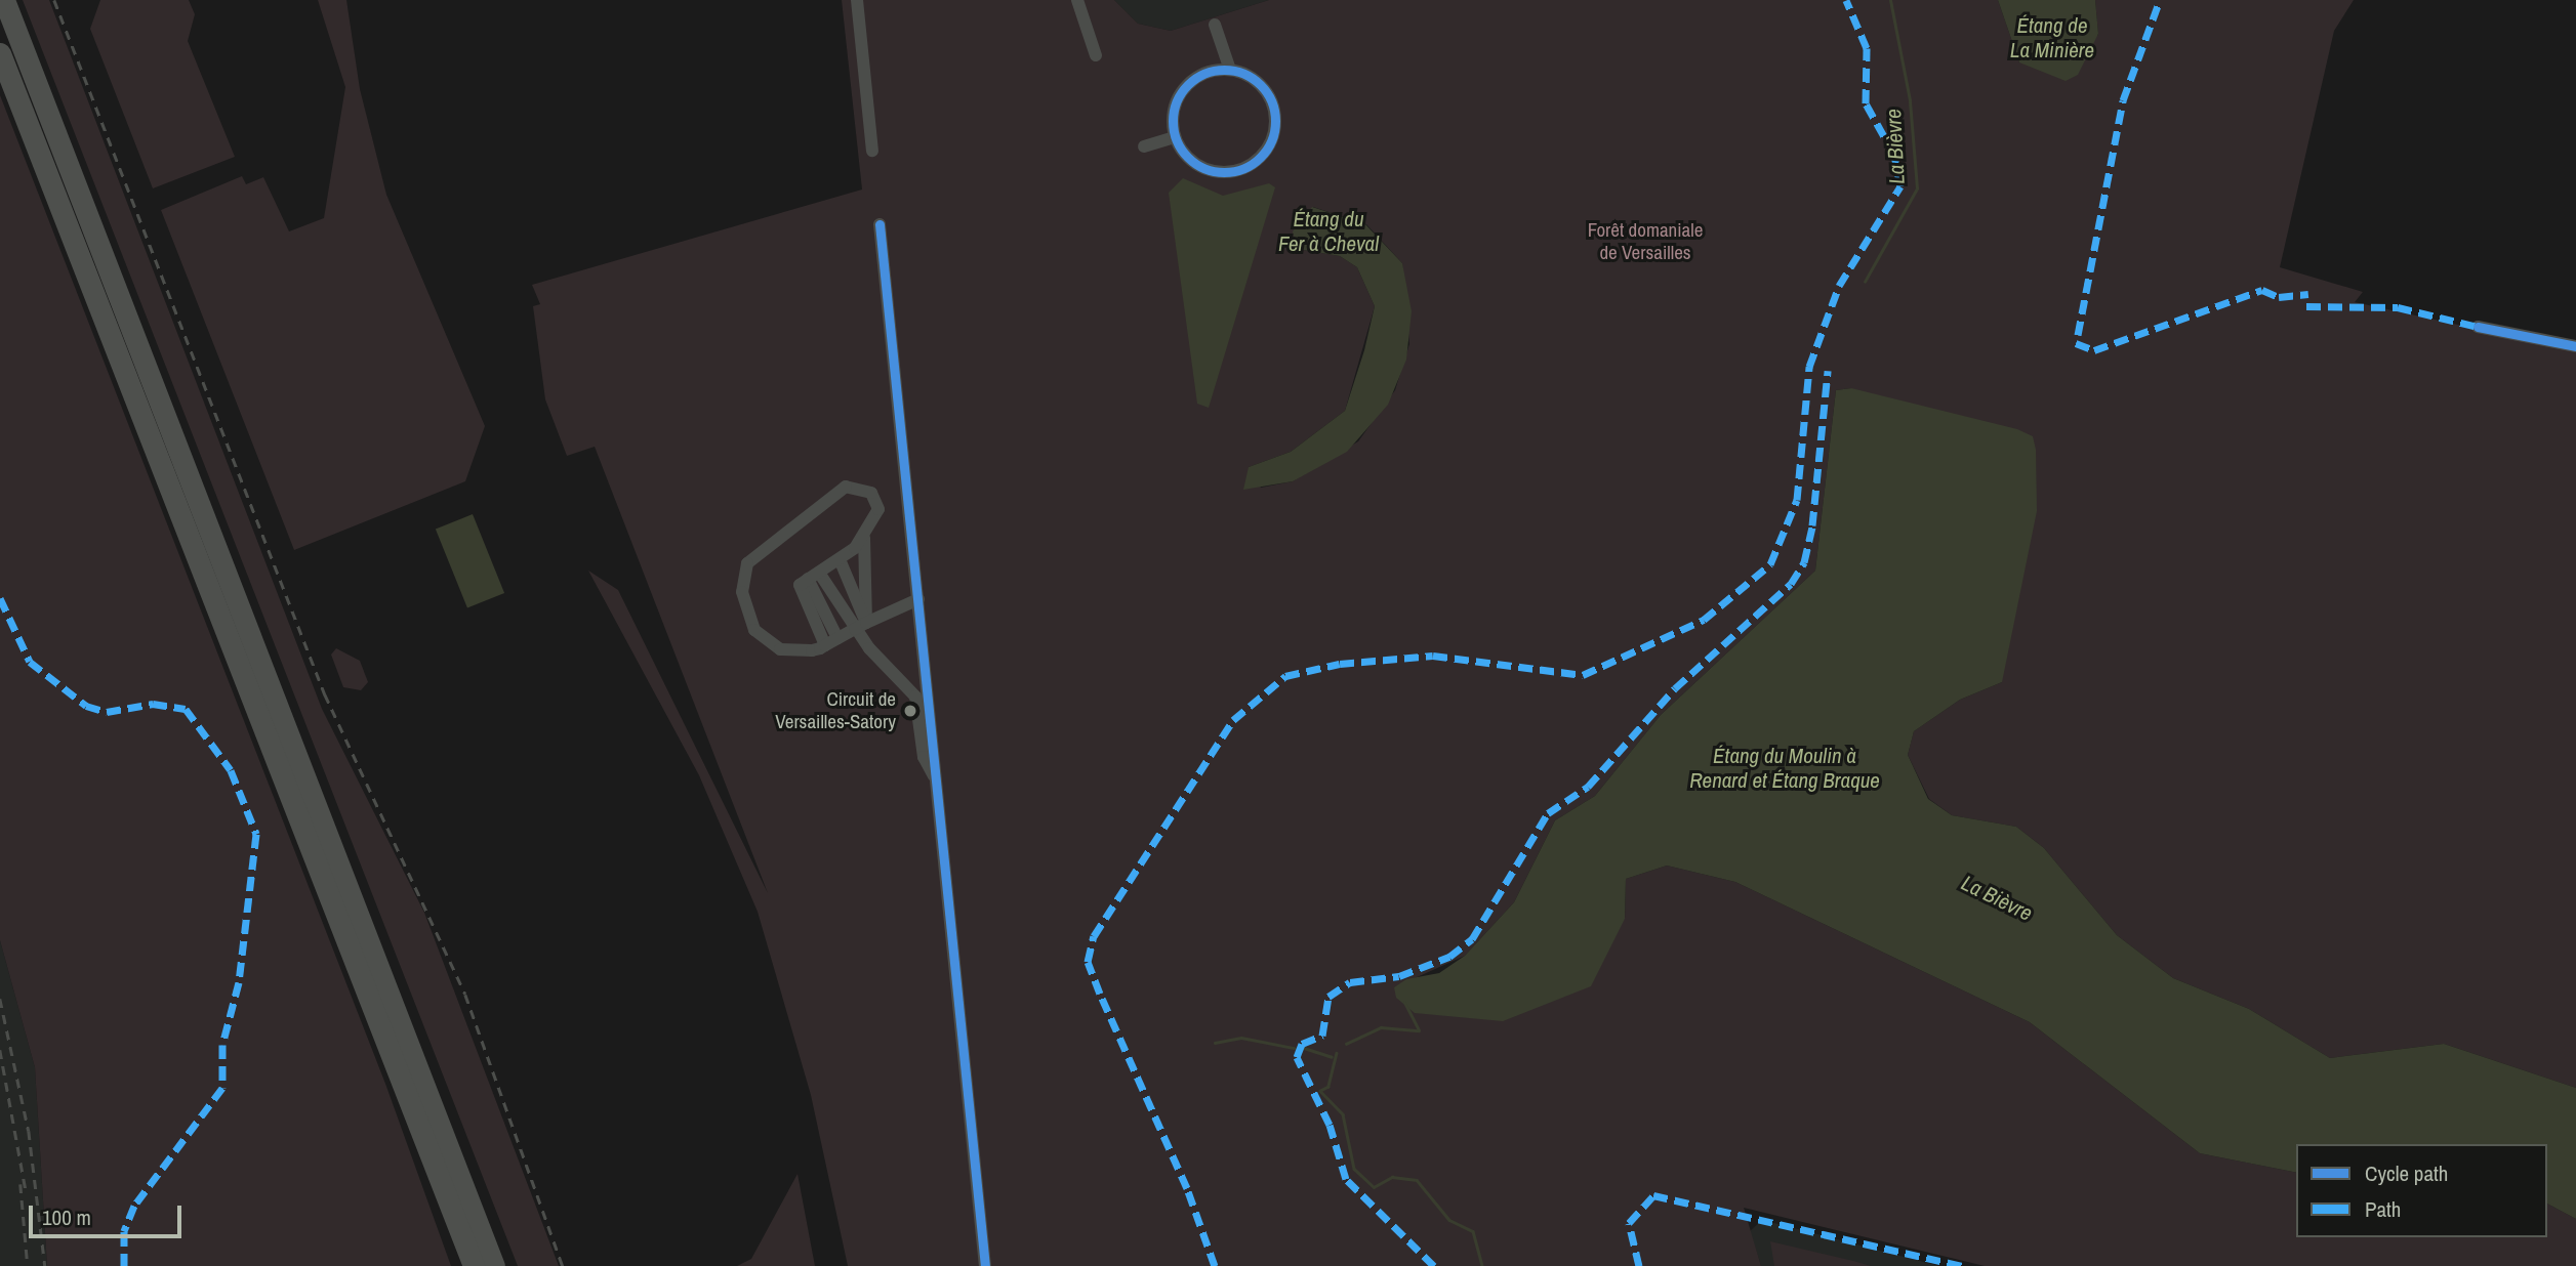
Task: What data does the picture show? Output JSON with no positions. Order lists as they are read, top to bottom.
{
  "water": [
    "Étang de La Minière",
    "La Bièvre",
    "Étang du Fer à Cheval",
    "Étang du Moulin à Renard et Étang Braque"
  ],
  "parks": ["Forêt domaniale de Versailles"],
  "places": ["Circuit de Versailles-Satory"],
  "legend": ["Cycle path", "Path"],
  "scale_bar": "100 m"
}
